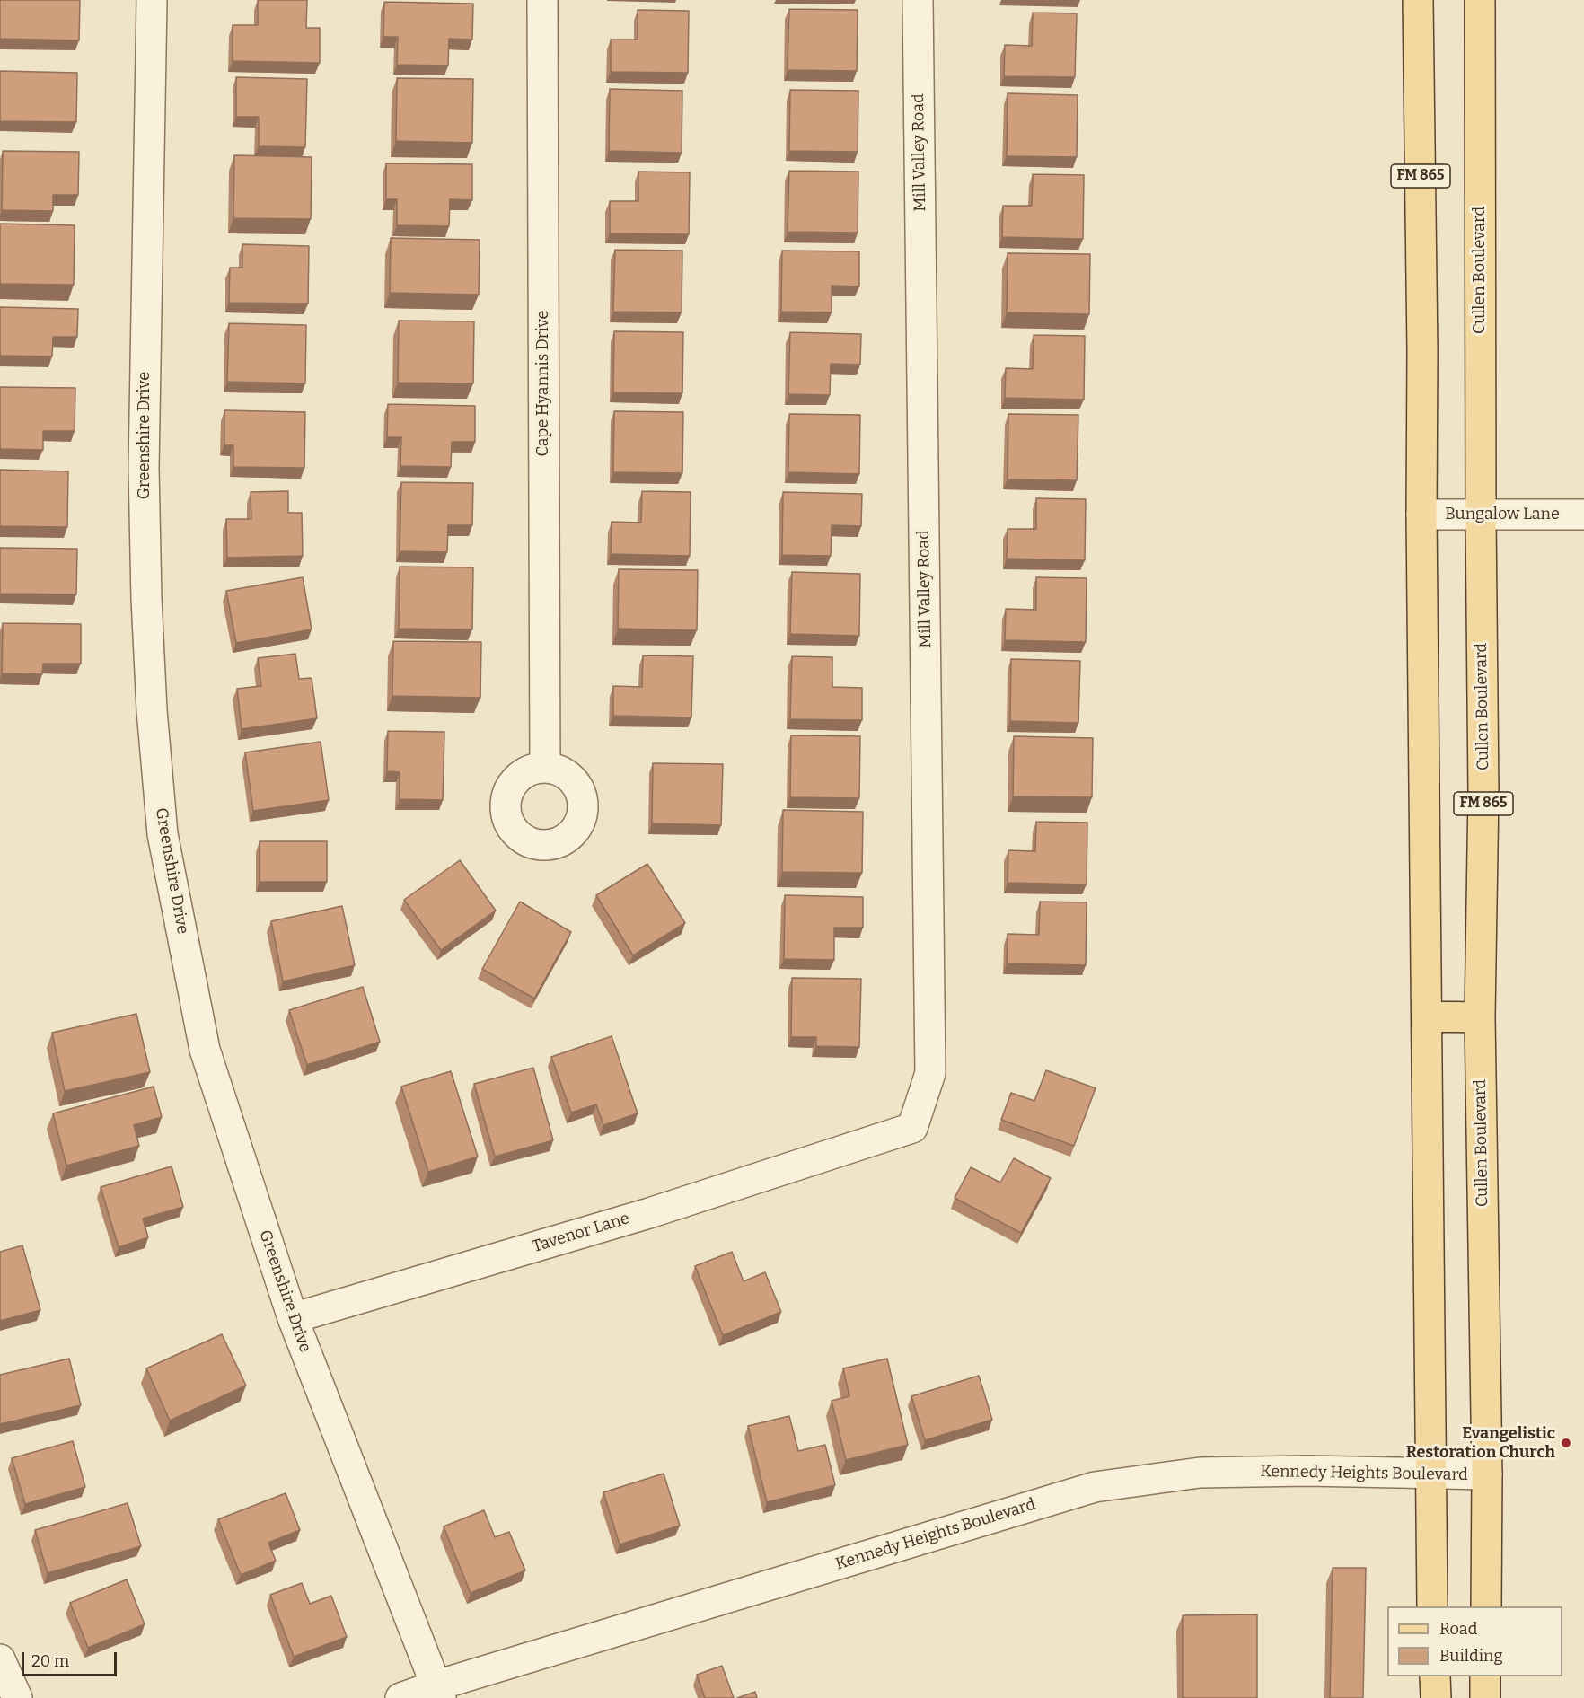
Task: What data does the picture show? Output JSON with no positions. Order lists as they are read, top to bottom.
{
  "streets": {
    "main road": ["FM 865", "Cullen Boulevard"],
    "street": [
      "Mill Valley Road",
      "Cape Hyannis Drive",
      "Greenshire Drive",
      "Bungalow Lane",
      "Tavenor Lane",
      "Kennedy Heights Boulevard"
    ]
  },
  "crossings": [
    ["Mill Valley Road", "Tavenor Lane"],
    ["FM 865", "Bungalow Lane"],
    ["FM 865", "Kennedy Heights Boulevard"],
    ["Cullen Boulevard", "Bungalow Lane"],
    ["Cullen Boulevard", "Kennedy Heights Boulevard"],
    ["Greenshire Drive", "Tavenor Lane"],
    ["Greenshire Drive", "Kennedy Heights Boulevard"]
  ],
  "places": ["Evangelistic Restoration Church"],
  "legend": ["Road", "Building"],
  "scale_bar": "20 m"
}
